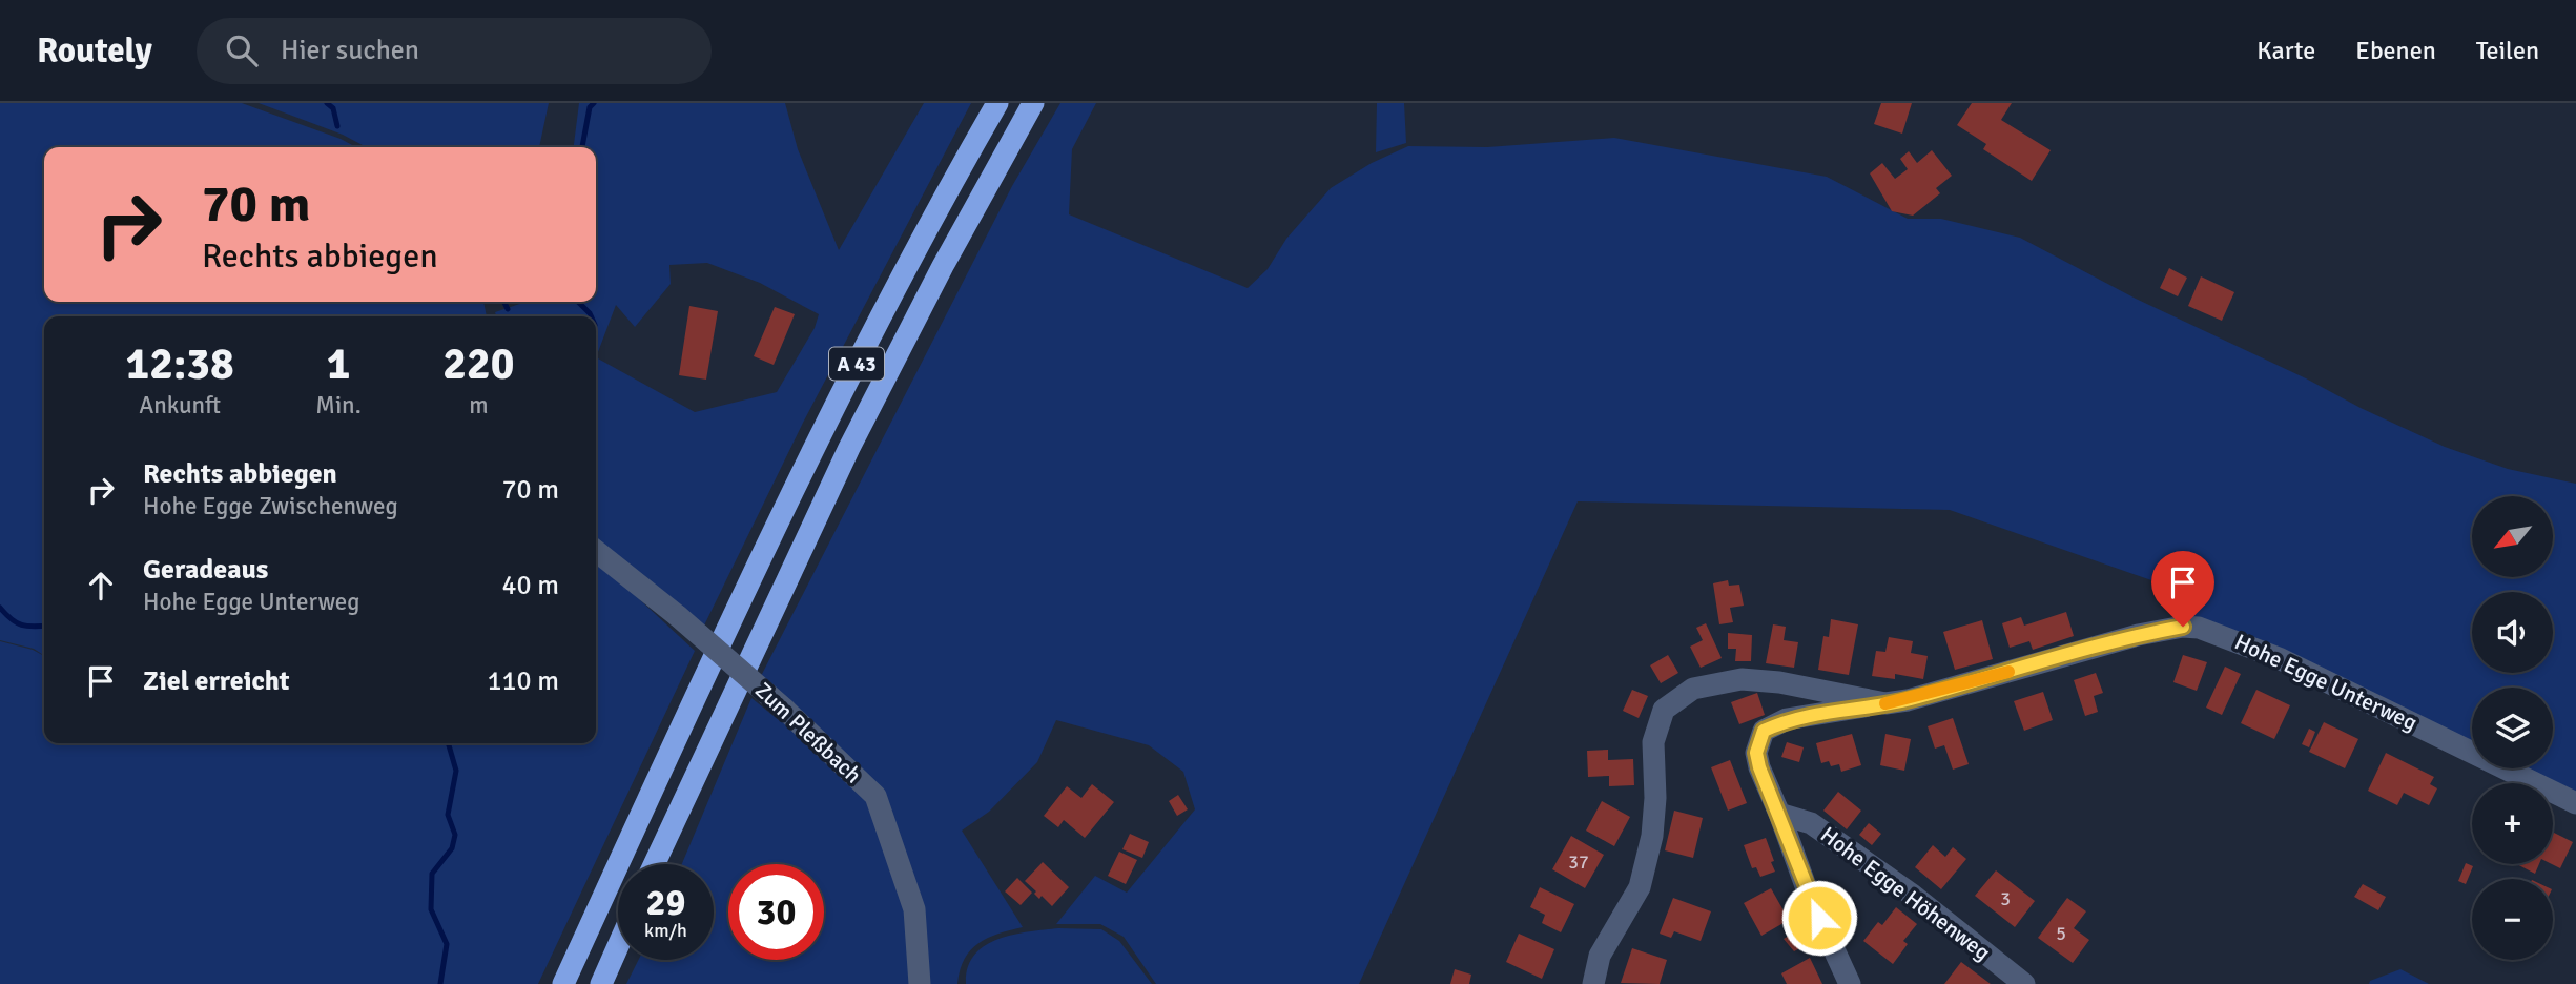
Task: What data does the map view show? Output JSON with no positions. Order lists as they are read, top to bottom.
{
  "streets": {
    "highway": ["A 43"],
    "street": ["Hohe Egge Unterweg", "Zum Pleßbach", "Hohe Egge Höhenweg"]
  },
  "house_numbers": ["37", "3", "5"],
  "north": "bottom left",
  "page": {
    "header": "Routely",
    "search": "Hier suchen",
    "nav": ["Karte", "Ebenen", "Teilen"],
    "turn": ["70 m", "Rechts abbiegen"],
    "eta": [
      "12:38",
      "Ankunft",
      "1",
      "Min.",
      "220",
      "m"
    ],
    "list": [
      {
        "name": "Rechts abbiegen",
        "note": "Hohe Egge Zwischenweg",
        "value": "70 m"
      },
      {
        "name": "Geradeaus",
        "note": "Hohe Egge Unterweg",
        "value": "40 m"
      },
      {
        "name": "Ziel erreicht",
        "value": "110 m"
      }
    ],
    "map_buttons": ["+", "−"],
    "speed": "29 km/h",
    "limit": "30"
  }
}
